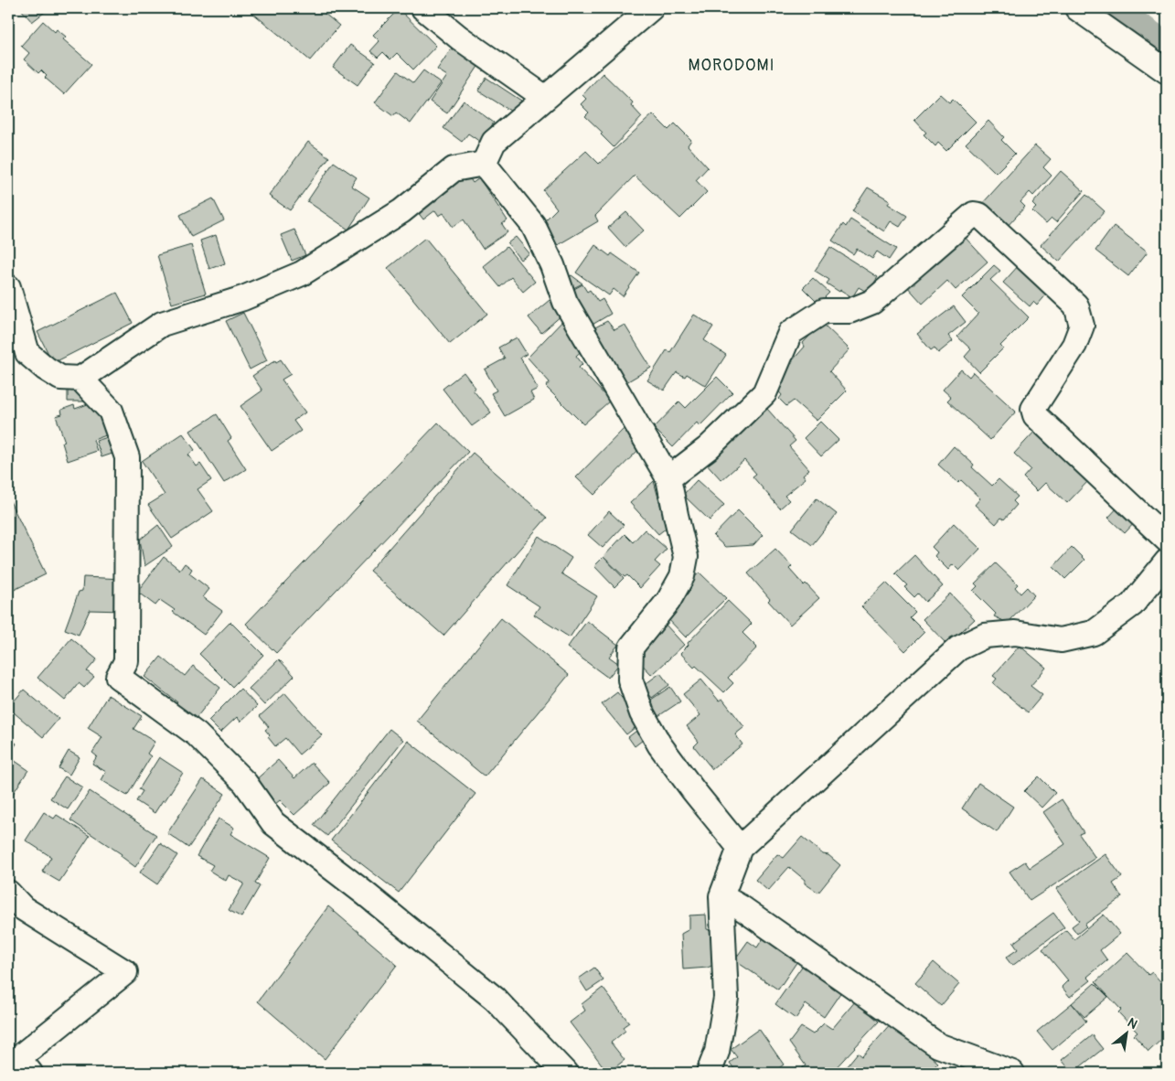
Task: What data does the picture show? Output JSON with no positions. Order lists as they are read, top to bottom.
{
  "districts": ["MORODOMI"],
  "north": "top right"
}
